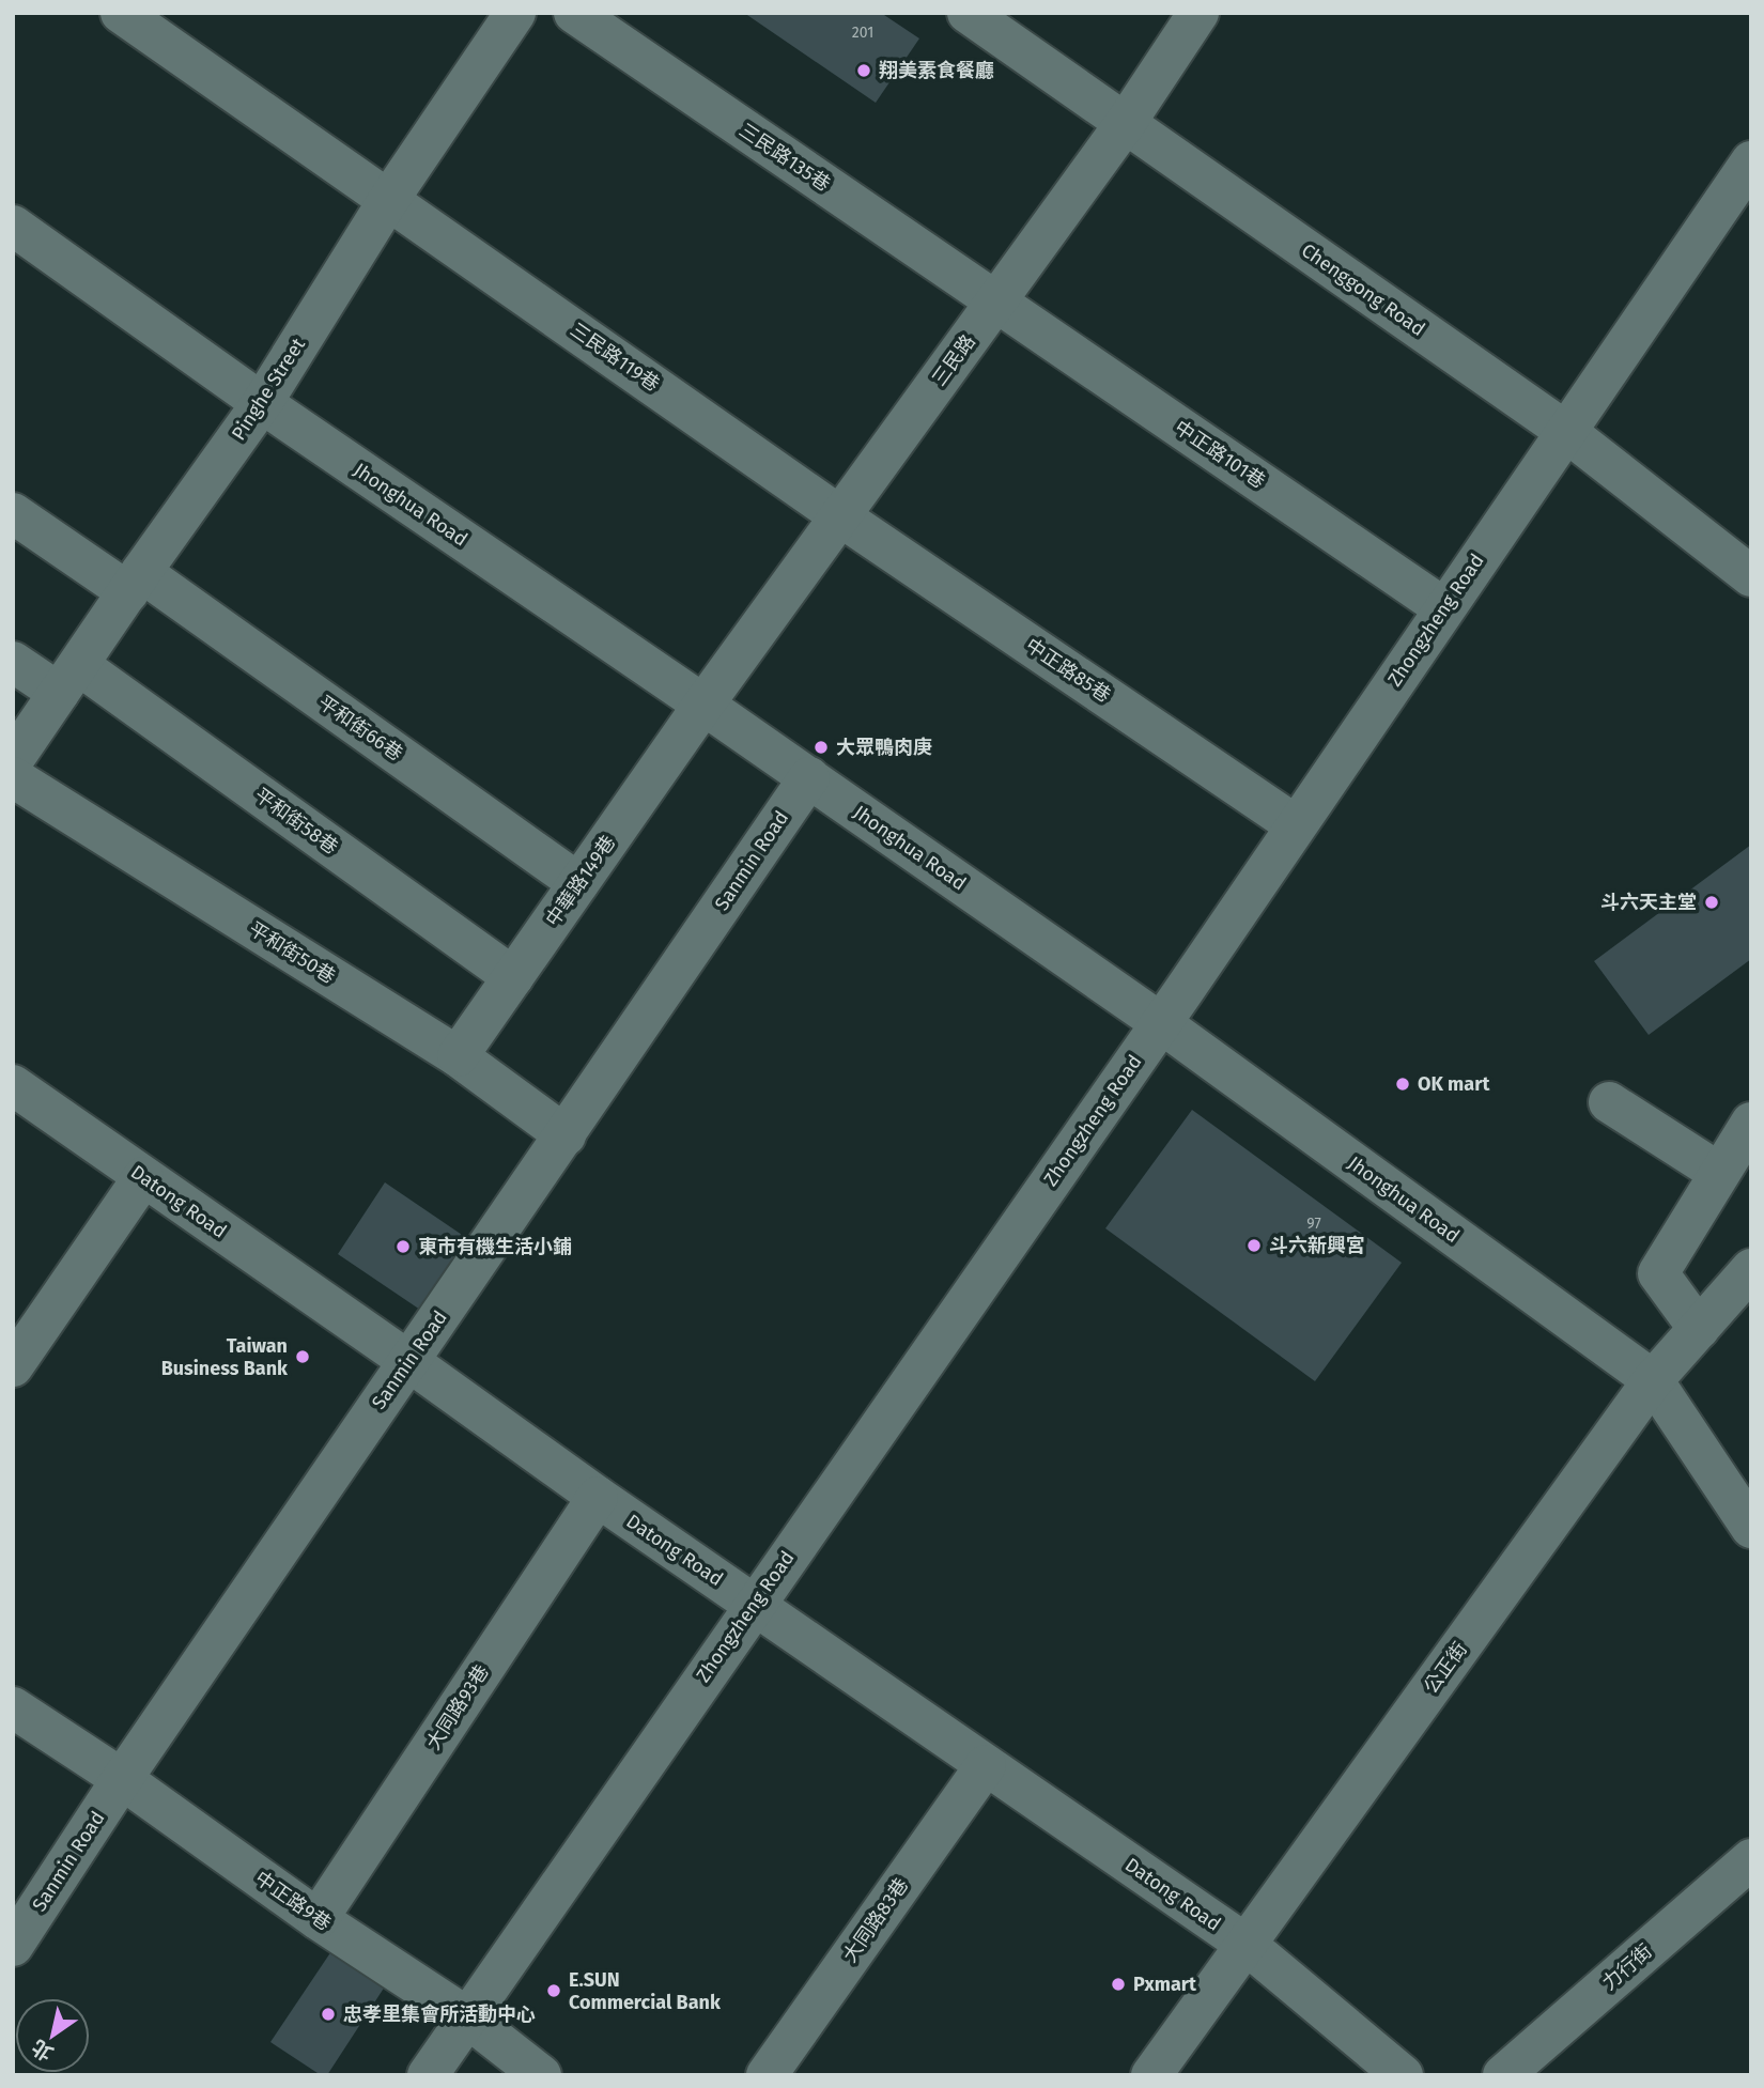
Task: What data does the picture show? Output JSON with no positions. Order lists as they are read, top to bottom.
{
  "streets": {
    "street": [
      "三民路135巷",
      "Chenggong Road",
      "三民路119巷",
      "三民路",
      "Pinghe Street",
      "中正路101巷",
      "Jhonghua Road",
      "Zhongzheng Road",
      "中正路85巷",
      "平和街66巷",
      "平和街58巷",
      "Sanmin Road",
      "中華路149巷",
      "平和街50巷",
      "Datong Road",
      "公正街",
      "大同路93巷",
      "中正路9巷",
      "大同路83巷",
      "力行街"
    ]
  },
  "crossings": [
    ["三民路135巷", "三民路"],
    ["三民路135巷", "中正路101巷"],
    ["Chenggong Road", "三民路"],
    ["Chenggong Road", "Zhongzheng Road"],
    ["三民路119巷", "三民路"],
    ["三民路119巷", "Pinghe Street"],
    ["三民路119巷", "中正路85巷"],
    ["三民路", "中正路101巷"],
    ["三民路", "Jhonghua Road"],
    ["三民路", "中正路85巷"],
    ["三民路", "中華路149巷"],
    ["Pinghe Street", "Jhonghua Road"],
    ["Pinghe Street", "平和街66巷"],
    ["Pinghe Street", "平和街58巷"],
    ["中正路101巷", "Zhongzheng Road"],
    ["Jhonghua Road", "Zhongzheng Road"],
    ["Jhonghua Road", "Sanmin Road"],
    ["Jhonghua Road", "中華路149巷"],
    ["Jhonghua Road", "公正街"],
    ["Zhongzheng Road", "中正路85巷"],
    ["Zhongzheng Road", "Datong Road"],
    ["Zhongzheng Road", "中正路9巷"],
    ["平和街66巷", "中華路149巷"],
    ["平和街58巷", "中華路149巷"],
    ["Sanmin Road", "平和街50巷"],
    ["Sanmin Road", "Datong Road"],
    ["Sanmin Road", "中正路9巷"],
    ["中華路149巷", "平和街50巷"],
    ["Datong Road", "公正街"],
    ["Datong Road", "大同路93巷"],
    ["Datong Road", "大同路83巷"],
    ["大同路93巷", "中正路9巷"]
  ],
  "places": [
    "翔美素食餐廳",
    "大眾鴨肉庚",
    "斗六天主堂",
    "OK mart",
    "斗六新興宮",
    "東市有機生活小鋪",
    "Taiwan Business Bank",
    "Pxmart",
    "E.SUN Commercial Bank",
    "忠孝里集會所活動中心"
  ],
  "house_numbers": ["201", "97"],
  "north": "bottom left"
}
